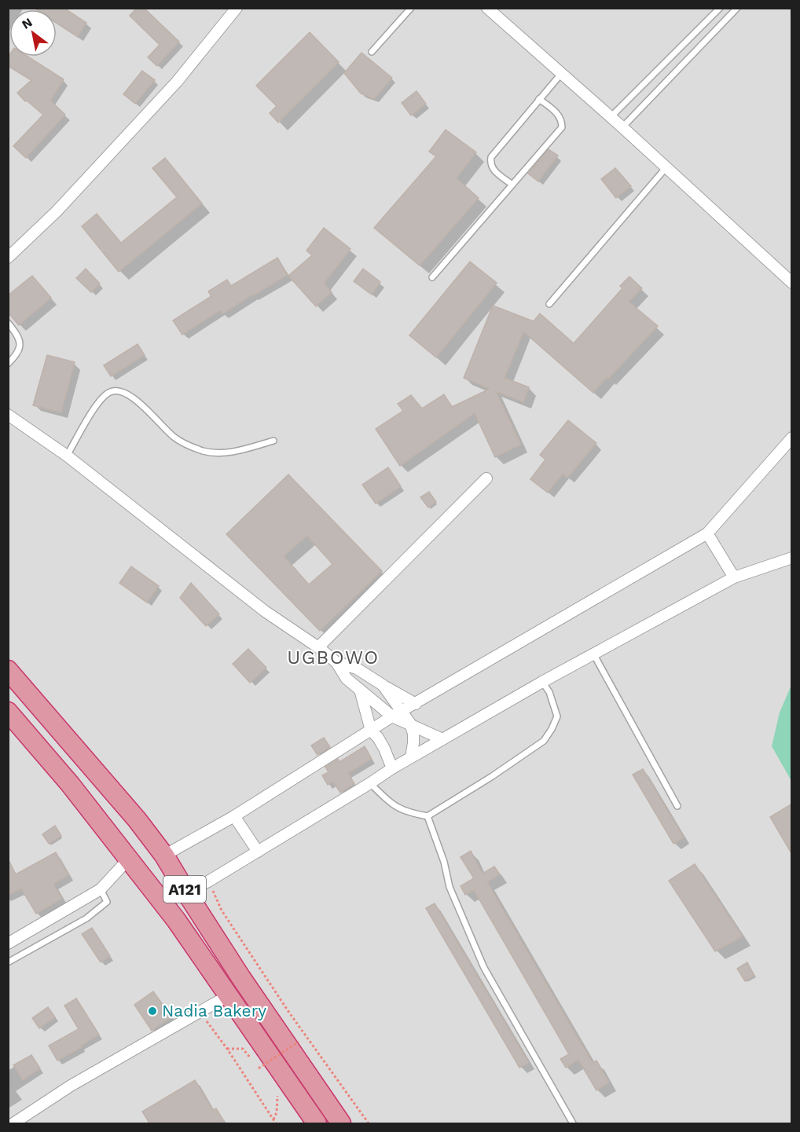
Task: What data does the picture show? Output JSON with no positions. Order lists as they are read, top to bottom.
{
  "streets": {
    "highway": ["A121"]
  },
  "districts": ["UGBOWO"],
  "places": ["Nadia Bakery"],
  "north": "top left"
}
